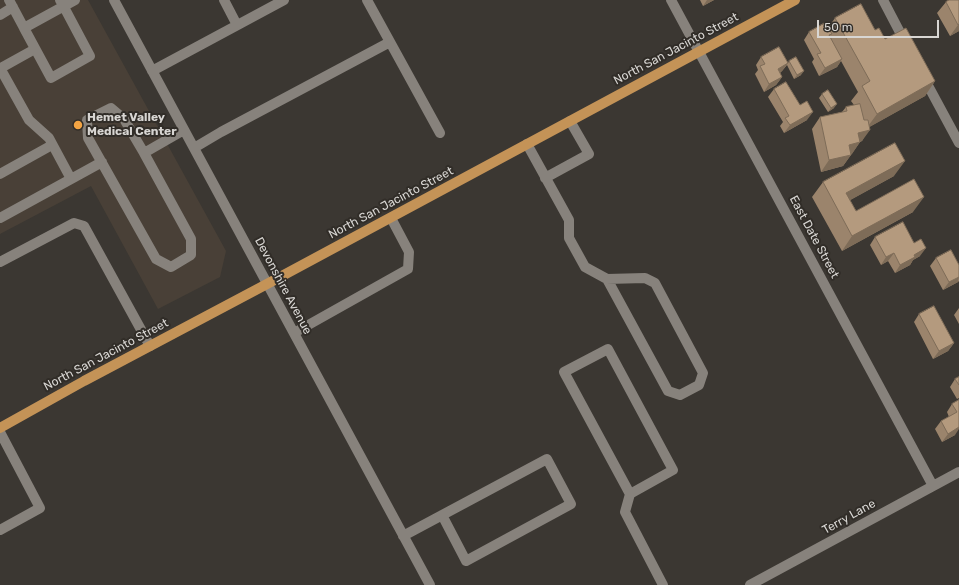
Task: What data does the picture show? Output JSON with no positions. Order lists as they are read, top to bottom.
{
  "streets": {
    "main road": ["North San Jacinto Street"],
    "street": ["East Date Street", "Devonshire Avenue", "Terry Lane"]
  },
  "crossings": [
    ["North San Jacinto Street", "East Date Street"],
    ["North San Jacinto Street", "Devonshire Avenue"],
    ["East Date Street", "Terry Lane"]
  ],
  "places": ["Hemet Valley Medical Center"],
  "scale_bar": "50 m"
}
